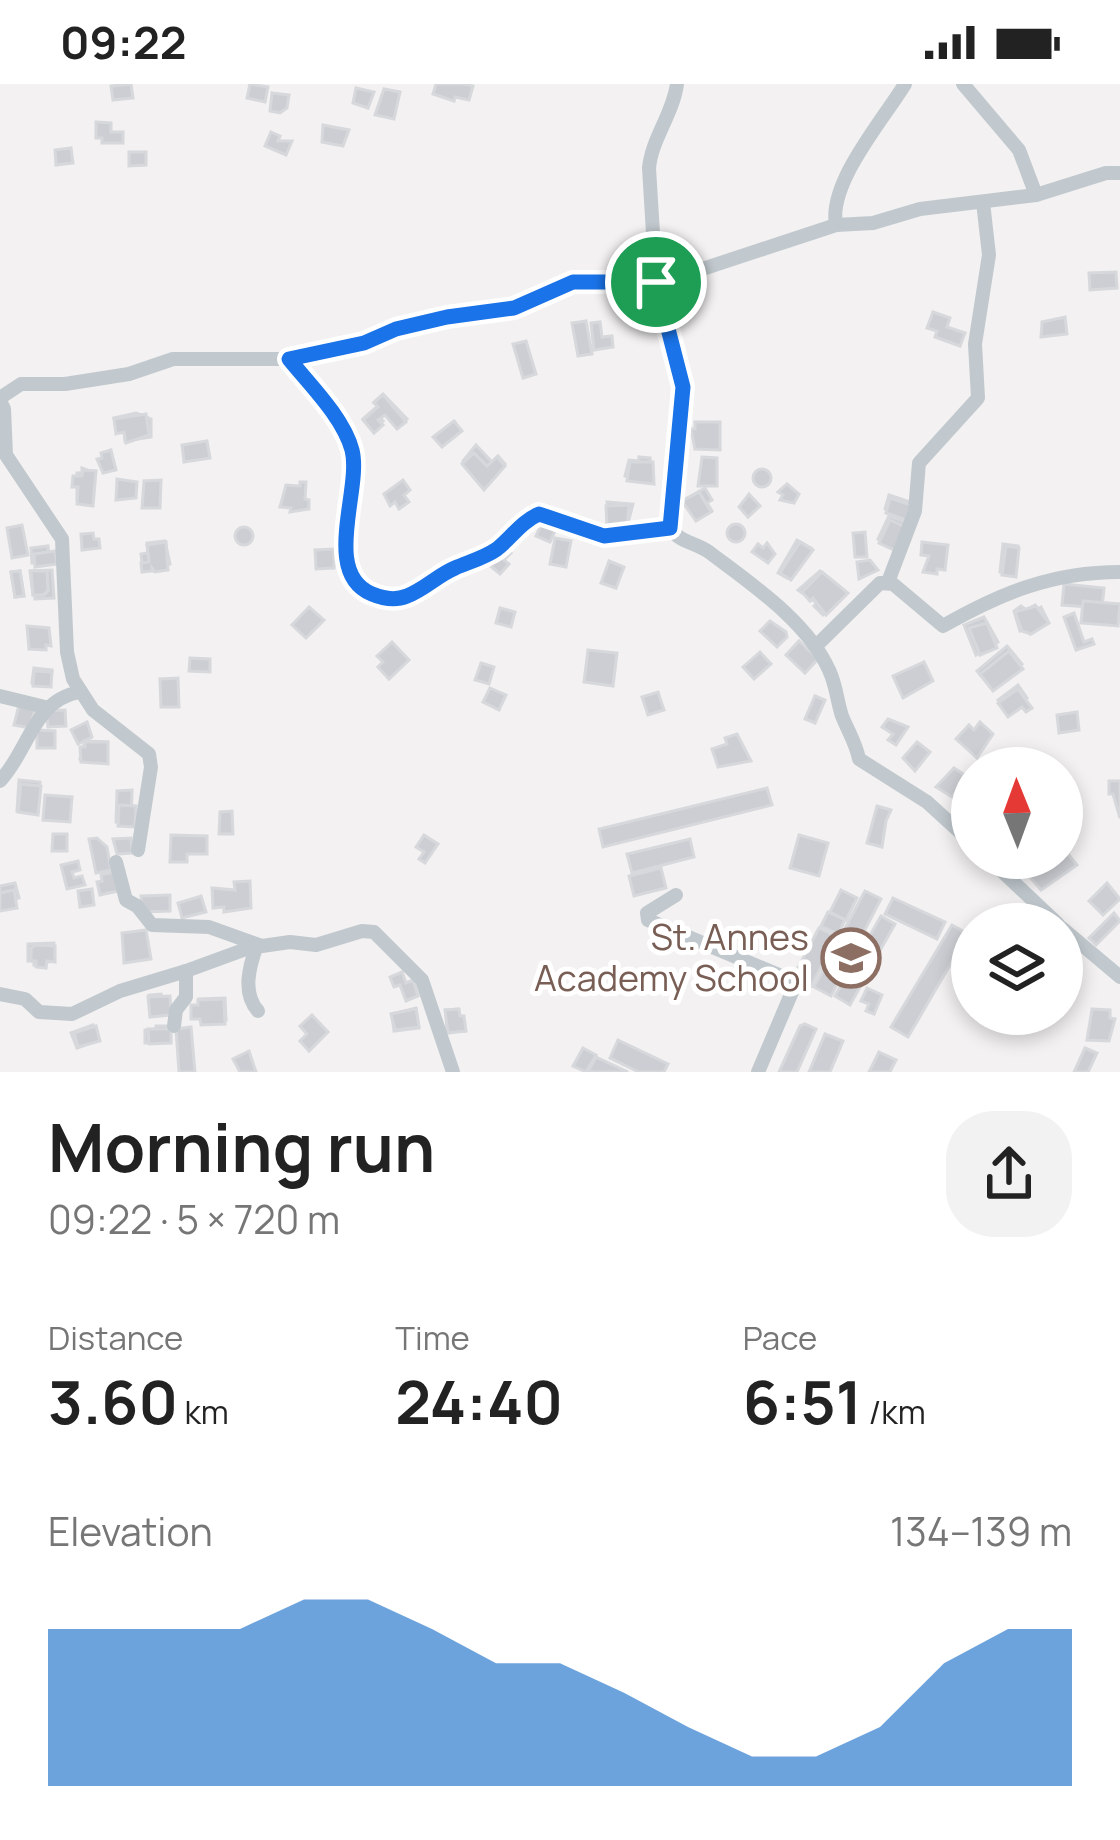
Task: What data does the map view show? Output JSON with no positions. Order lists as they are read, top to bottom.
{
  "places": {
    "school or university": ["St. Annes Academy School"]
  },
  "north": "top",
  "page": {
    "status": "09:22",
    "heading": ["Morning run", "09:22 · 5 × 720 m"],
    "stats": [
      ["Distance", "3.60 km"],
      ["Time", "24:40"],
      ["Pace", "6:51 /km"]
    ],
    "chart": ["Elevation", "134–139 m"]
  }
}
